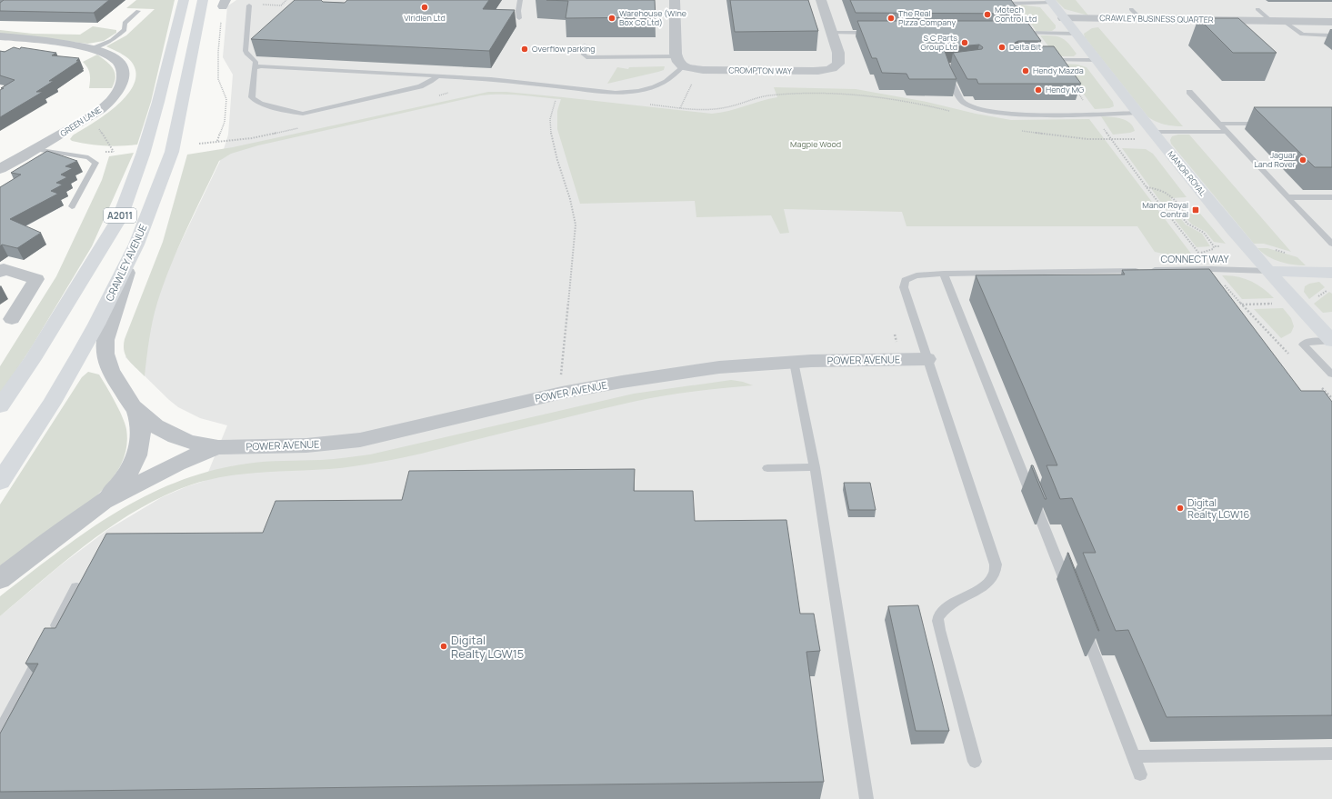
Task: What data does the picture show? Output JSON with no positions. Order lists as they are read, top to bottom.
{
  "streets": {
    "main road": ["MANOR ROYAL", "A2011", "CRAWLEY AVENUE"],
    "street": [
      "CRAWLEY BUSINESS QUARTER",
      "CROMPTON WAY",
      "GREEN LANE",
      "POWER AVENUE"
    ],
    "lane": ["CONNECT WAY"]
  },
  "crossings": [
    ["CRAWLEY BUSINESS QUARTER", "MANOR ROYAL"],
    ["MANOR ROYAL", "CONNECT WAY"],
    ["CONNECT WAY", "POWER AVENUE"]
  ],
  "parks": ["Magpie Wood"],
  "places": {
    "other": [
      "Viridien Ltd",
      "Motech Control Ltd",
      "Warehouse (Wine Box Co Ltd)",
      "The Real Pizza Company",
      "S C Parts Group Ltd",
      "Delta Bit",
      "Overflow parking",
      "Hendy Mazda",
      "Hendy MG",
      "Jaguar Land Rover",
      "Digital Realty LGW16",
      "Digital Realty LGW15"
    ],
    "transit": ["Manor Royal Central"]
  }
}
